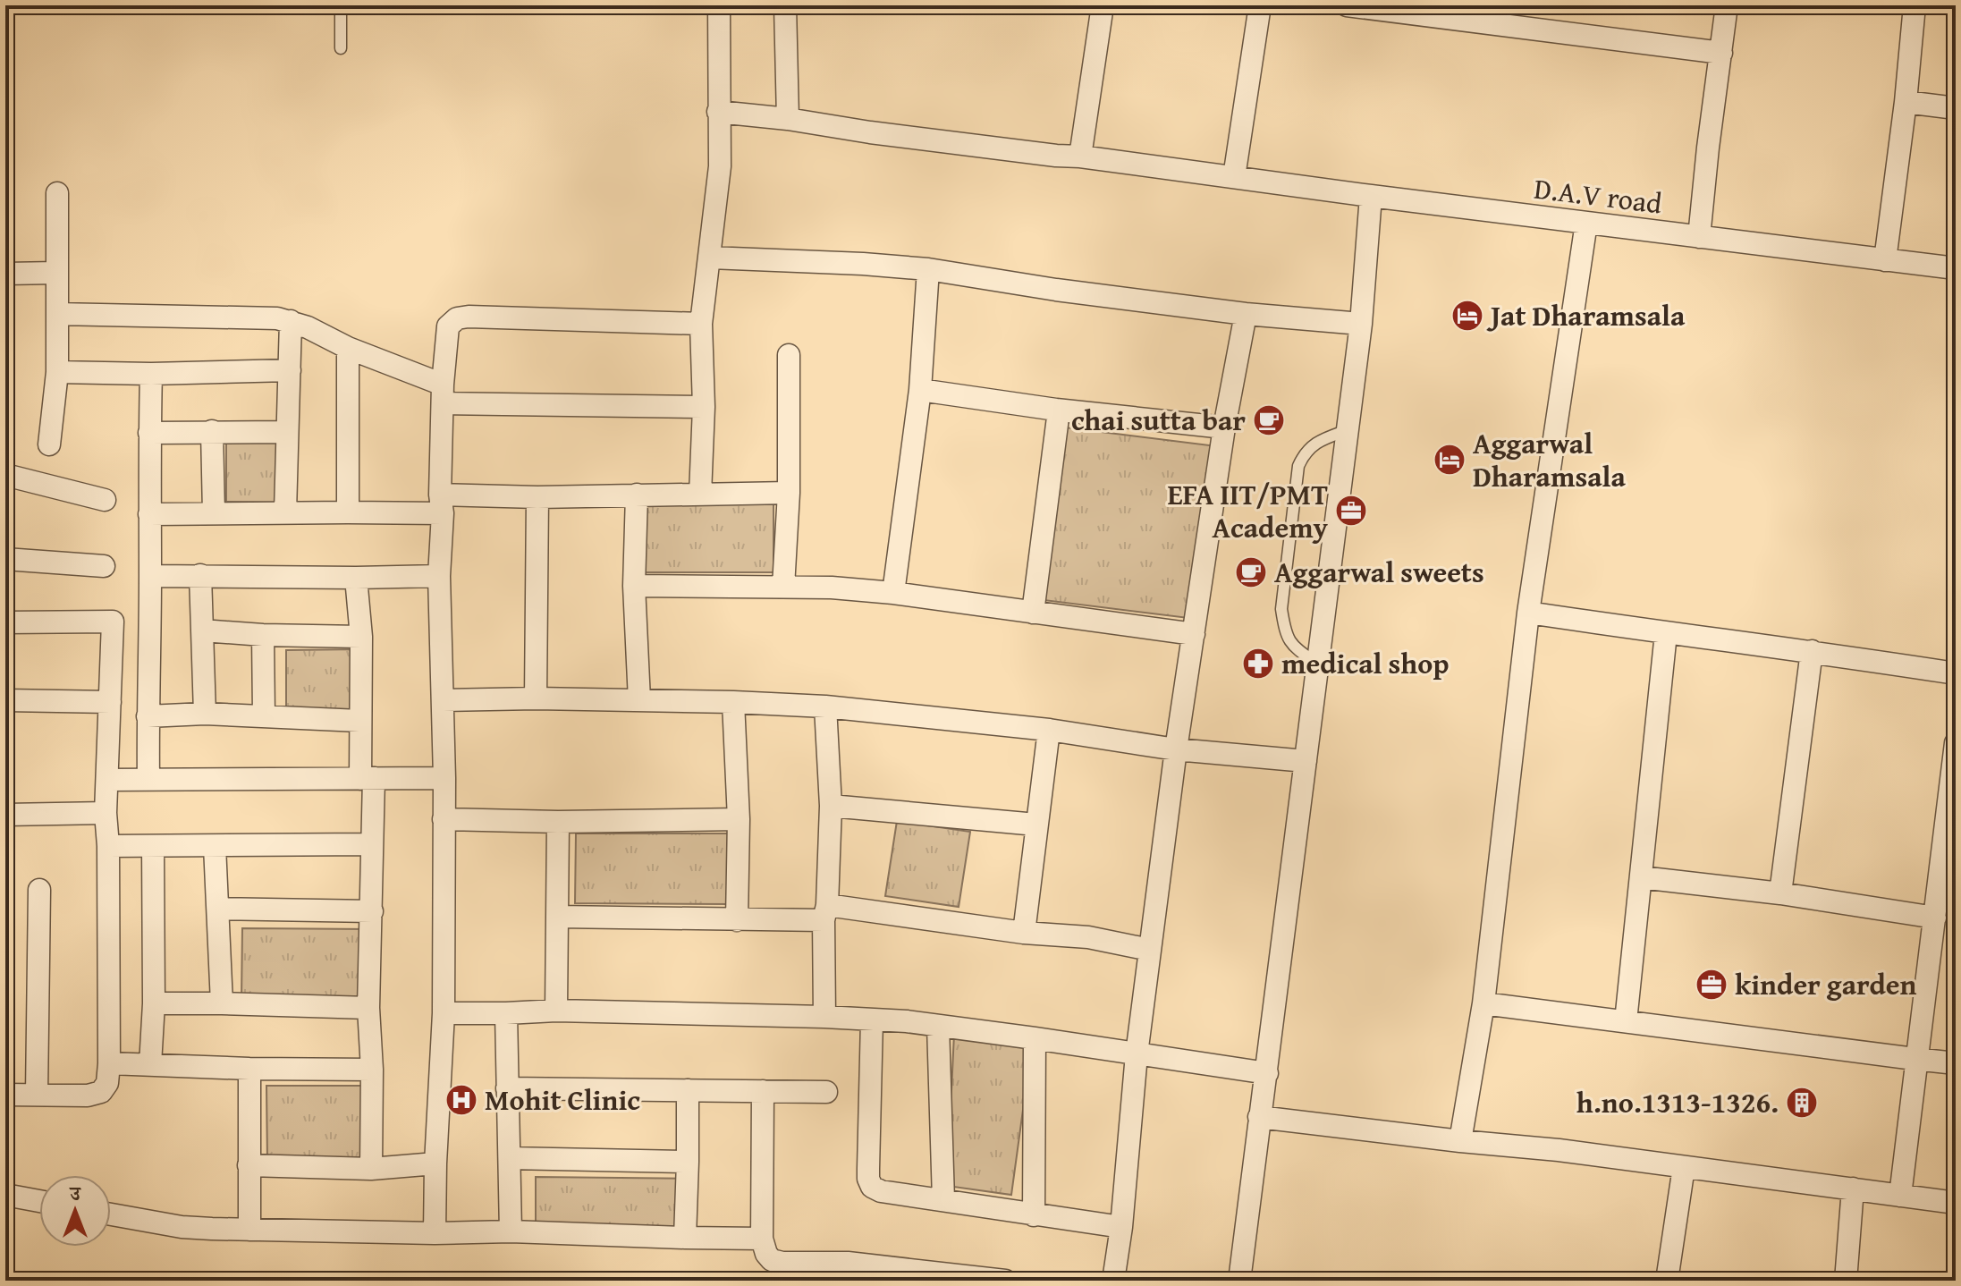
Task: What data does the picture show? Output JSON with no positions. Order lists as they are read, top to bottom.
{
  "streets": {
    "street": ["D.A.V road"]
  },
  "places": {
    "hotel": ["Jat Dharamsala", "Aggarwal Dharamsala"],
    "cafe": ["chai sutta bar", "Aggarwal sweets"],
    "office": ["EFA IIT/PMT Academy", "kinder garden"],
    "pharmacy": ["medical shop"],
    "hospital": ["Mohit Clinic"],
    "building": ["h.no.1313-1326."]
  },
  "north": "top"
}
